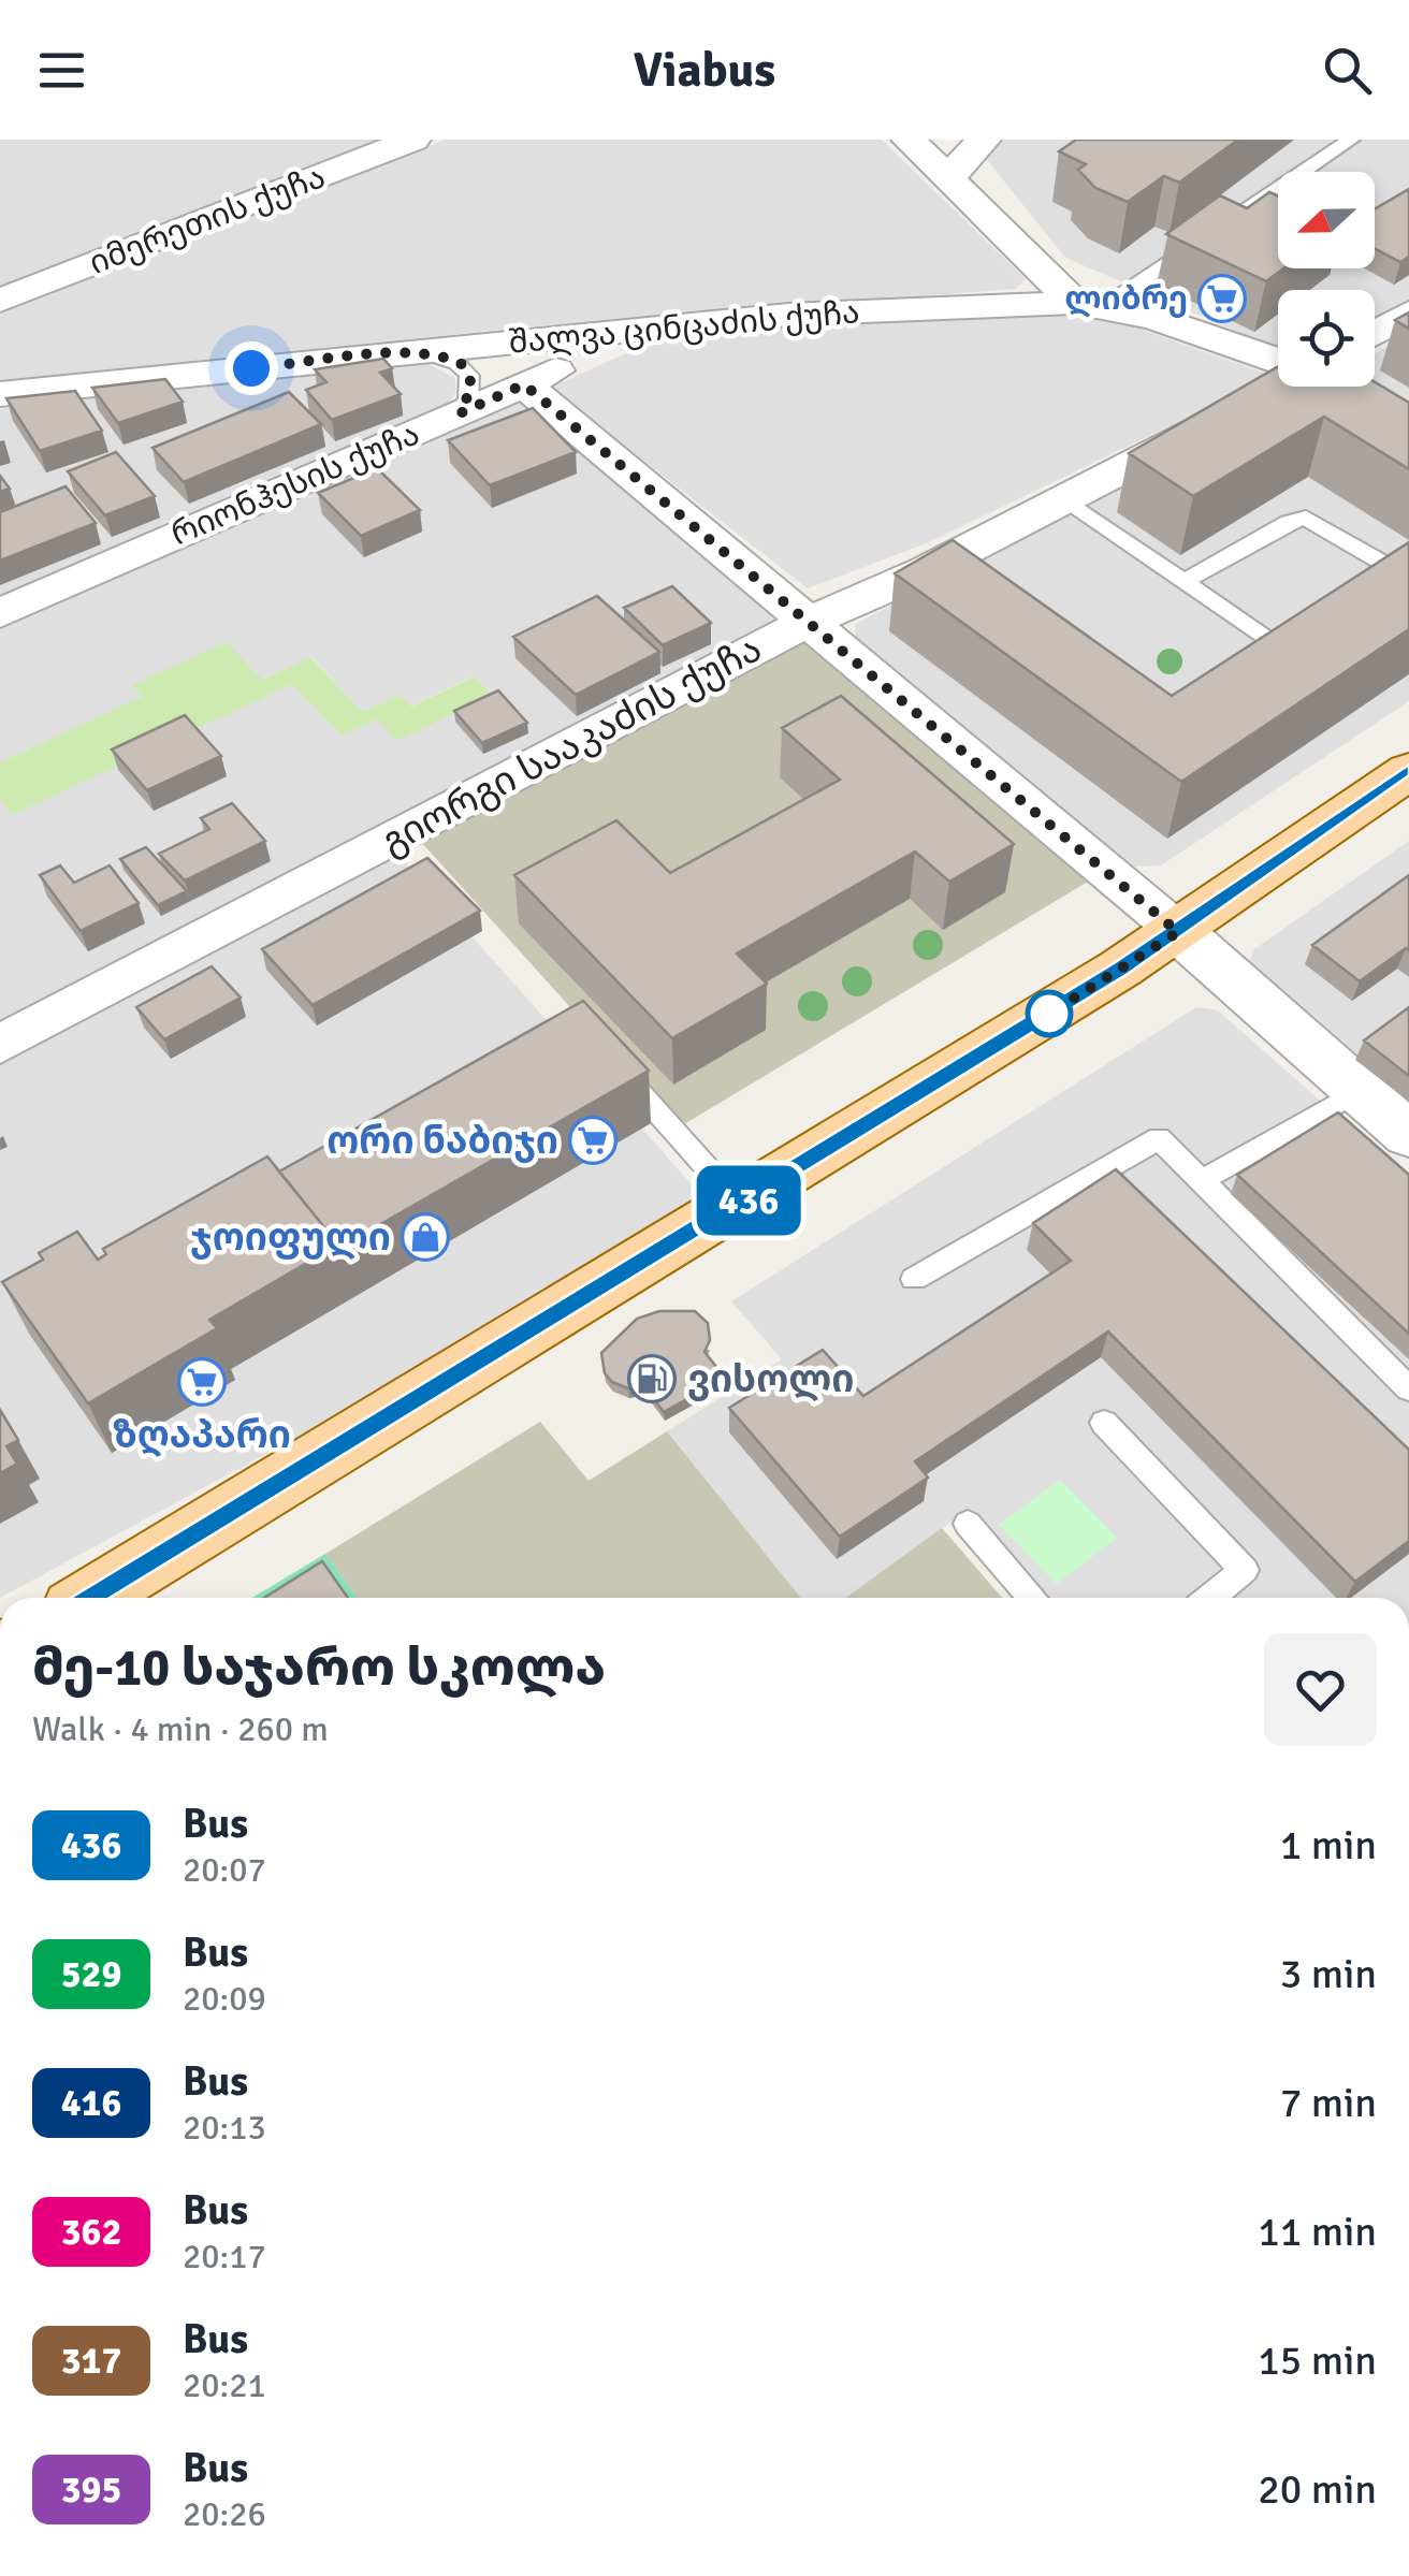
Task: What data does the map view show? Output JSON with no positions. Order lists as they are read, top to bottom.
{
  "streets": {
    "street": [
      "იმერეთის ქუჩა",
      "შალვა ცინცაძის ქუჩა",
      "რიონჰესის ქუჩა",
      "გიორგი სააკაძის ქუჩა"
    ]
  },
  "crossings": [
    ["შალვა ცინცაძის ქუჩა", "რიონჰესის ქუჩა"]
  ],
  "places": {
    "supermarket": ["ლიბრე", "ორი ნაბიჯი", "ზღაპარი"],
    "shop": ["ჯოიფული"],
    "fuel station": ["ვისოლი"]
  },
  "lines": ["bus line 436"],
  "north": "left",
  "page": {
    "header": "Viabus",
    "on_map": "436",
    "heading": ["მე-10 საჯარო სკოლა", "Walk · 4 min · 260 m"],
    "list": [
      {
        "mark": "436",
        "name": "Bus",
        "note": "20:07",
        "value": "1 min"
      },
      {
        "mark": "529",
        "name": "Bus",
        "note": "20:09",
        "value": "3 min"
      },
      {
        "mark": "416",
        "name": "Bus",
        "note": "20:13",
        "value": "7 min"
      },
      {
        "mark": "362",
        "name": "Bus",
        "note": "20:17",
        "value": "11 min"
      },
      {
        "mark": "317",
        "name": "Bus",
        "note": "20:21",
        "value": "15 min"
      },
      {
        "mark": "395",
        "name": "Bus",
        "note": "20:26",
        "value": "20 min"
      }
    ]
  }
}
